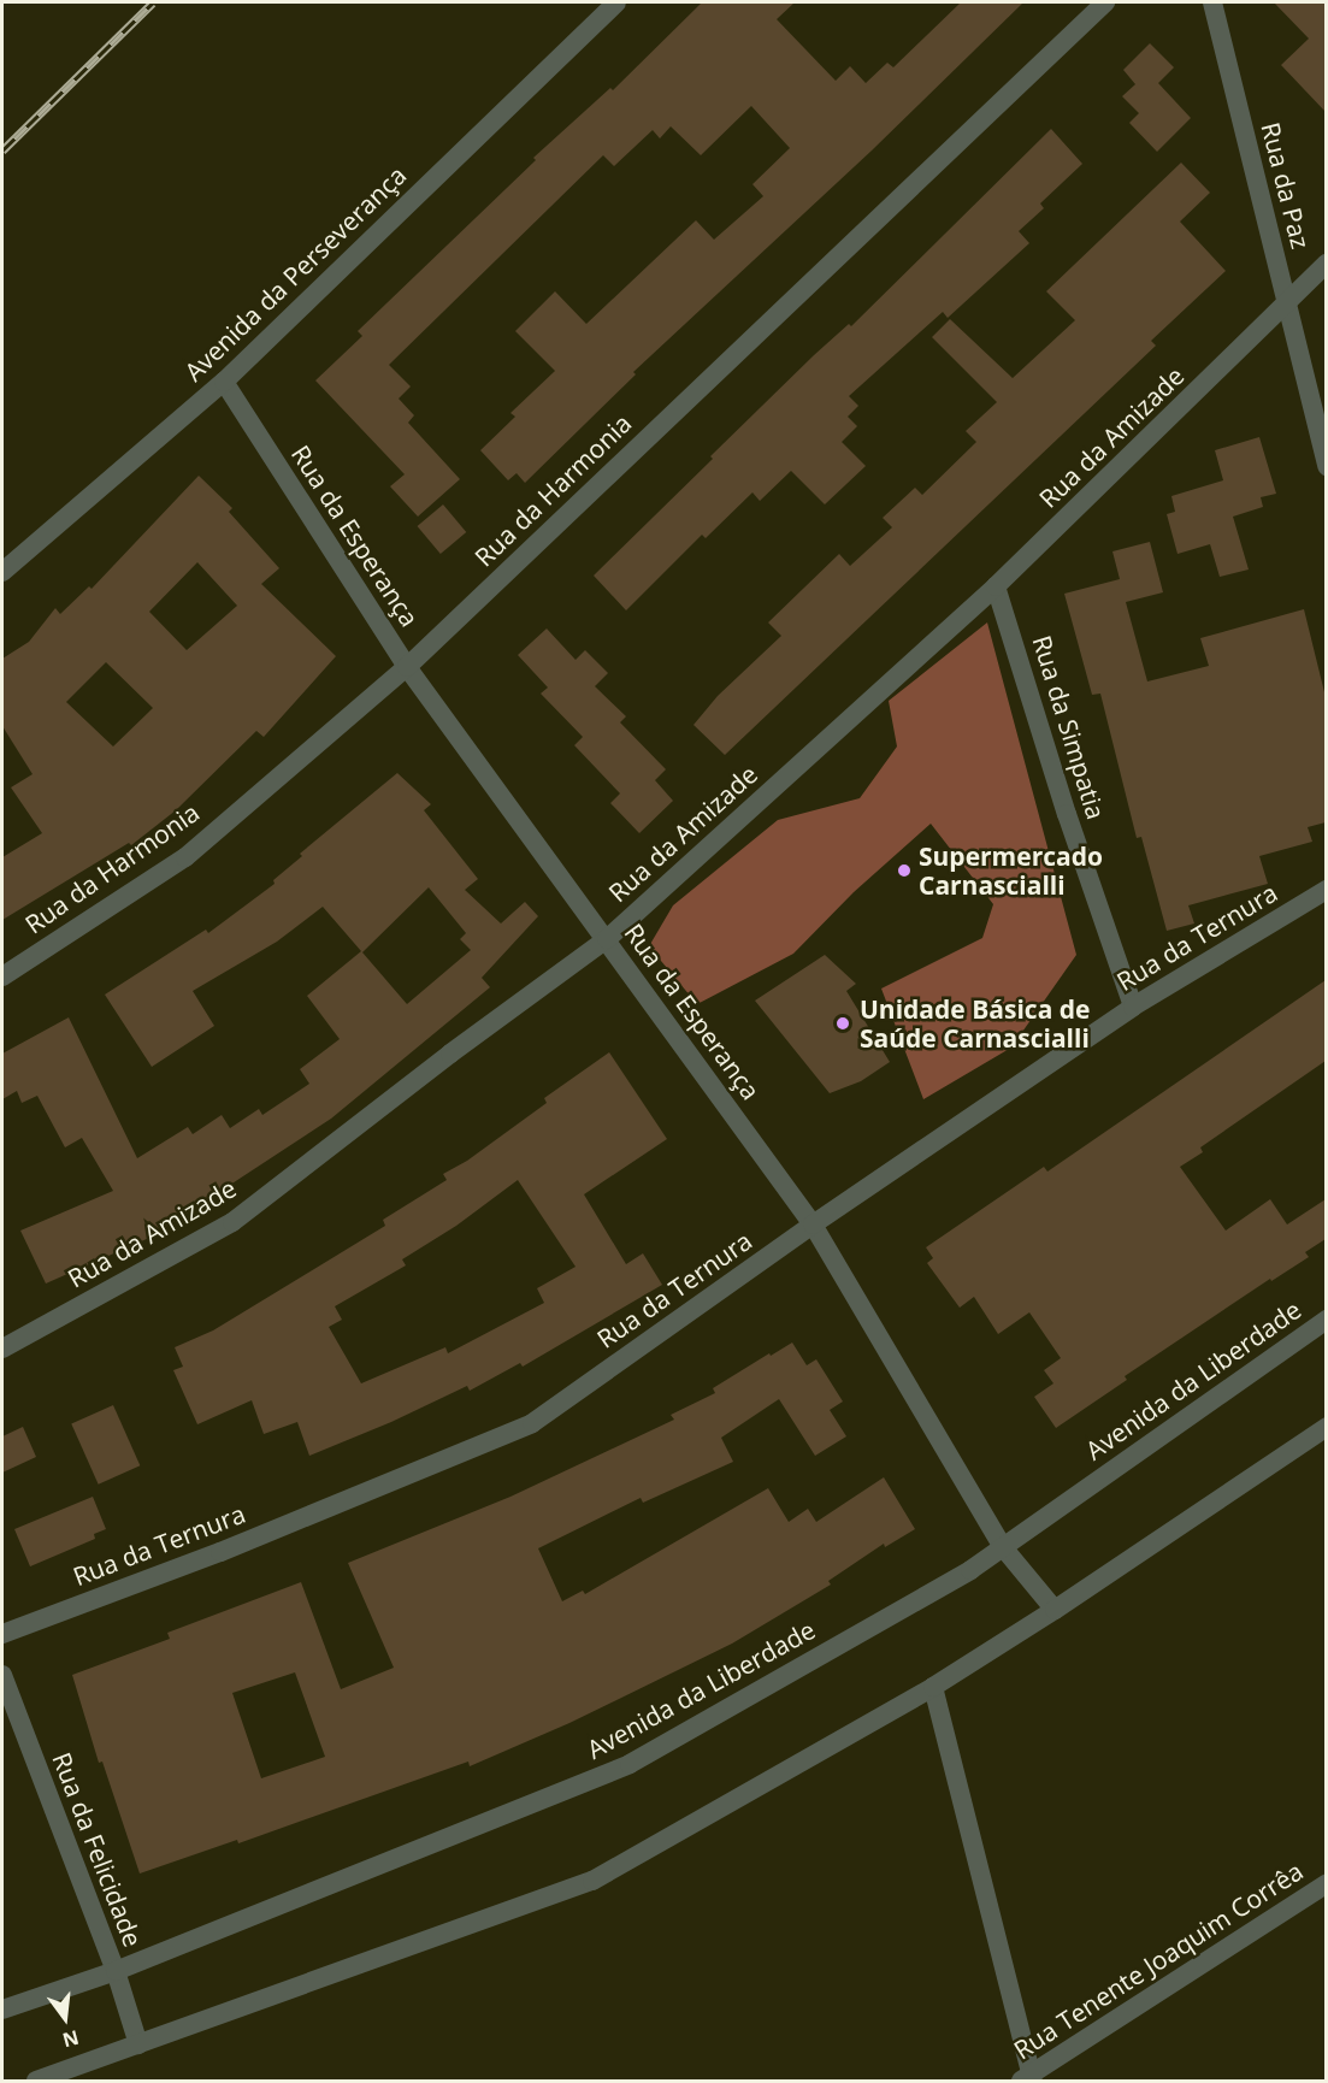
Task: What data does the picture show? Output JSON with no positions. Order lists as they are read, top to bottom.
{
  "streets": {
    "street": [
      "Rua da Paz",
      "Avenida da Perseverança",
      "Rua da Amizade",
      "Rua da Harmonia",
      "Rua da Esperança",
      "Rua da Simpatia",
      "Rua da Ternura",
      "Avenida da Liberdade",
      "Rua da Felicidade",
      "Rua Tenente Joaquim Corrêa"
    ]
  },
  "crossings": [
    ["Rua da Paz", "Rua da Amizade"],
    ["Avenida da Perseverança", "Rua da Esperança"],
    ["Rua da Amizade", "Rua da Esperança"],
    ["Rua da Amizade", "Rua da Simpatia"],
    ["Rua da Harmonia", "Rua da Esperança"],
    ["Rua da Esperança", "Rua da Ternura"],
    ["Rua da Esperança", "Avenida da Liberdade"],
    ["Rua da Simpatia", "Rua da Ternura"],
    ["Avenida da Liberdade", "Rua da Felicidade"]
  ],
  "places": ["Supermercado Carnascialli", "Unidade Básica de Saúde Carnascialli"],
  "north": "bottom"
}
